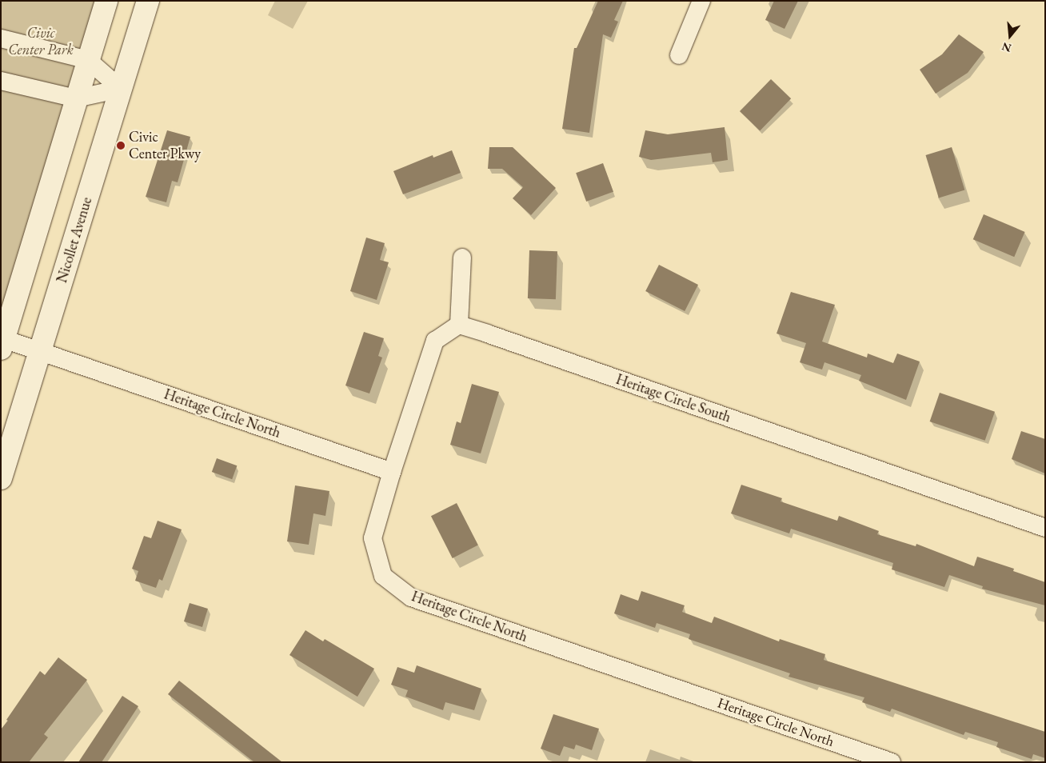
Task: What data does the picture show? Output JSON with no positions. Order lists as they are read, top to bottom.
{
  "streets": {
    "main road": ["Nicollet Avenue"],
    "street": ["Heritage Circle South", "Heritage Circle North"]
  },
  "crossings": [
    ["Nicollet Avenue", "Heritage Circle North"]
  ],
  "parks": ["Civic Center Park"],
  "places": ["Civic Center Pkwy"],
  "north": "bottom"
}
